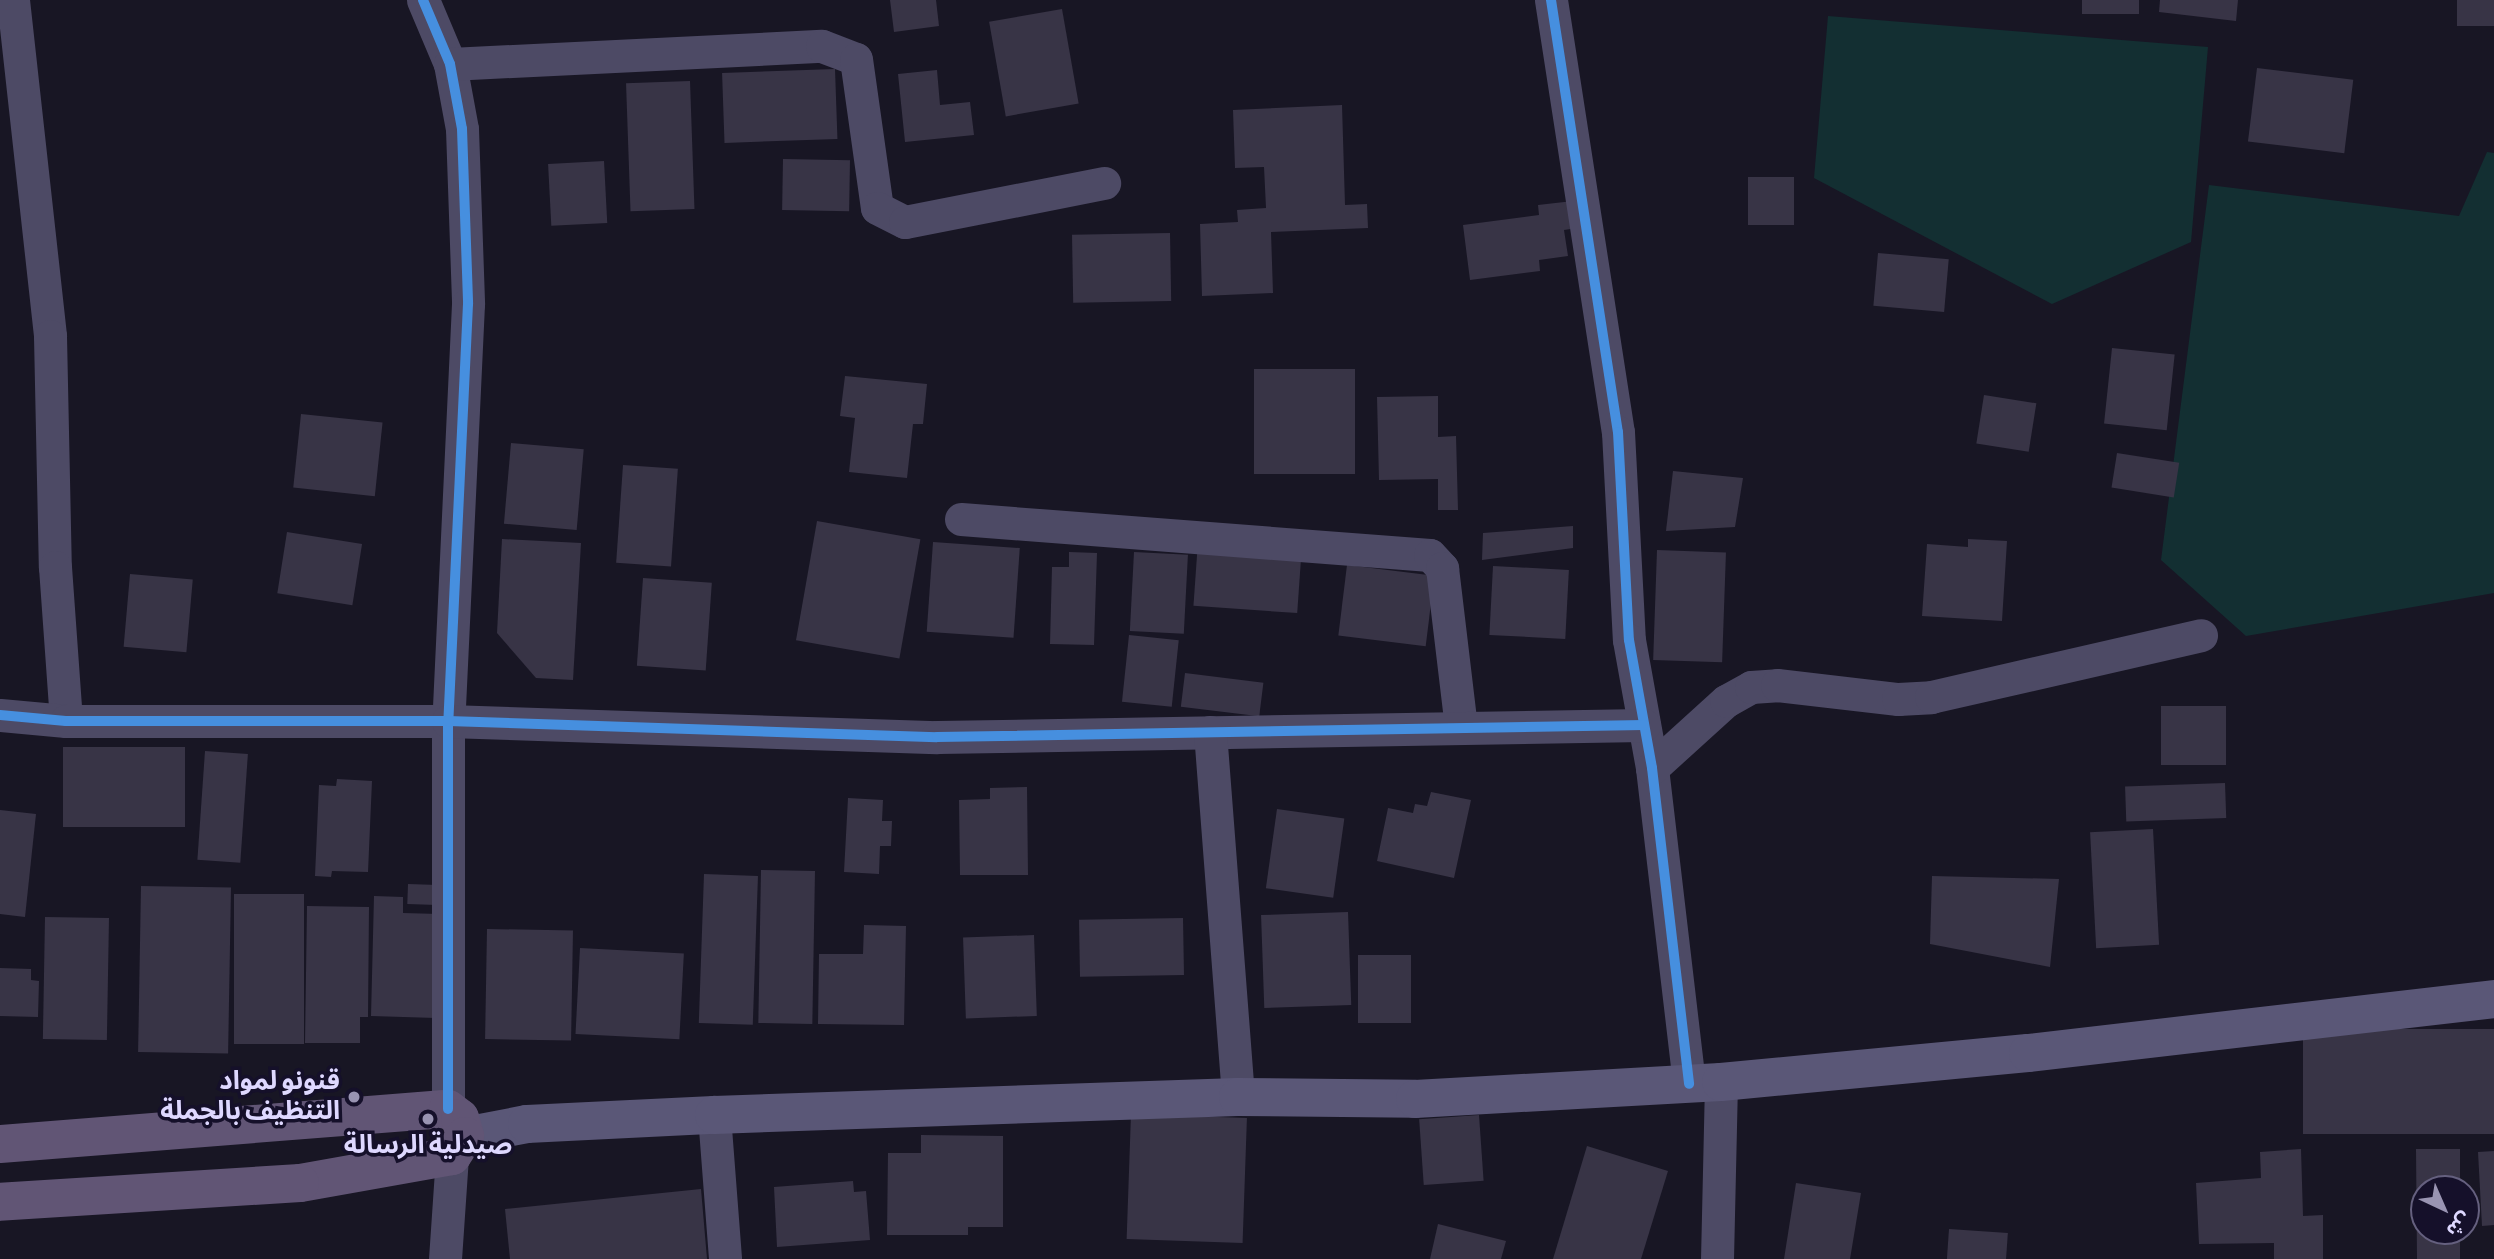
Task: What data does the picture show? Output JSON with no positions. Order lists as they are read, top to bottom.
{
  "places": ["قنونو لمواد التنظيف بالجملة", "صيدلية الرسالة"],
  "north": "bottom right"
}
